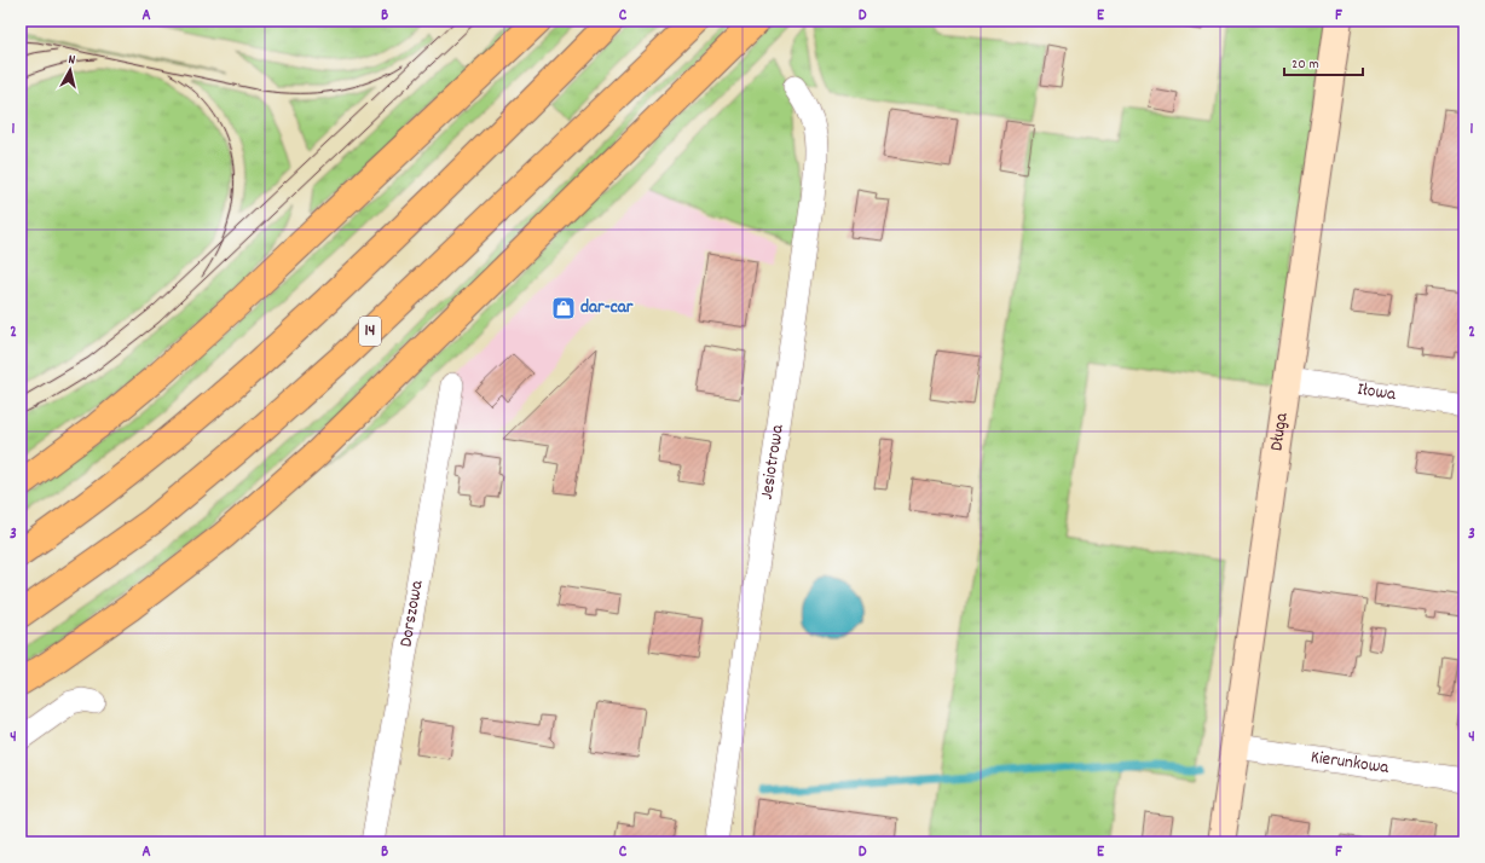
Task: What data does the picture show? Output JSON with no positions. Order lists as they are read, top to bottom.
{
  "streets": {
    "main road": ["14"],
    "street": [
      "Iłowa",
      "Długa",
      "Jesiotrowa",
      "Dorszowa",
      "Kierunkowa"
    ]
  },
  "crossings": [
    ["Iłowa", "Długa"],
    ["Długa", "Kierunkowa"]
  ],
  "places": {
    "shop": ["dar-car"]
  },
  "scale_bar": "20 m",
  "north": "top",
  "grid": {
    "columns": [
      "A",
      "B",
      "C",
      "D",
      "E",
      "F"
    ],
    "rows": [
      "1",
      "2",
      "3",
      "4"
    ]
  }
}
